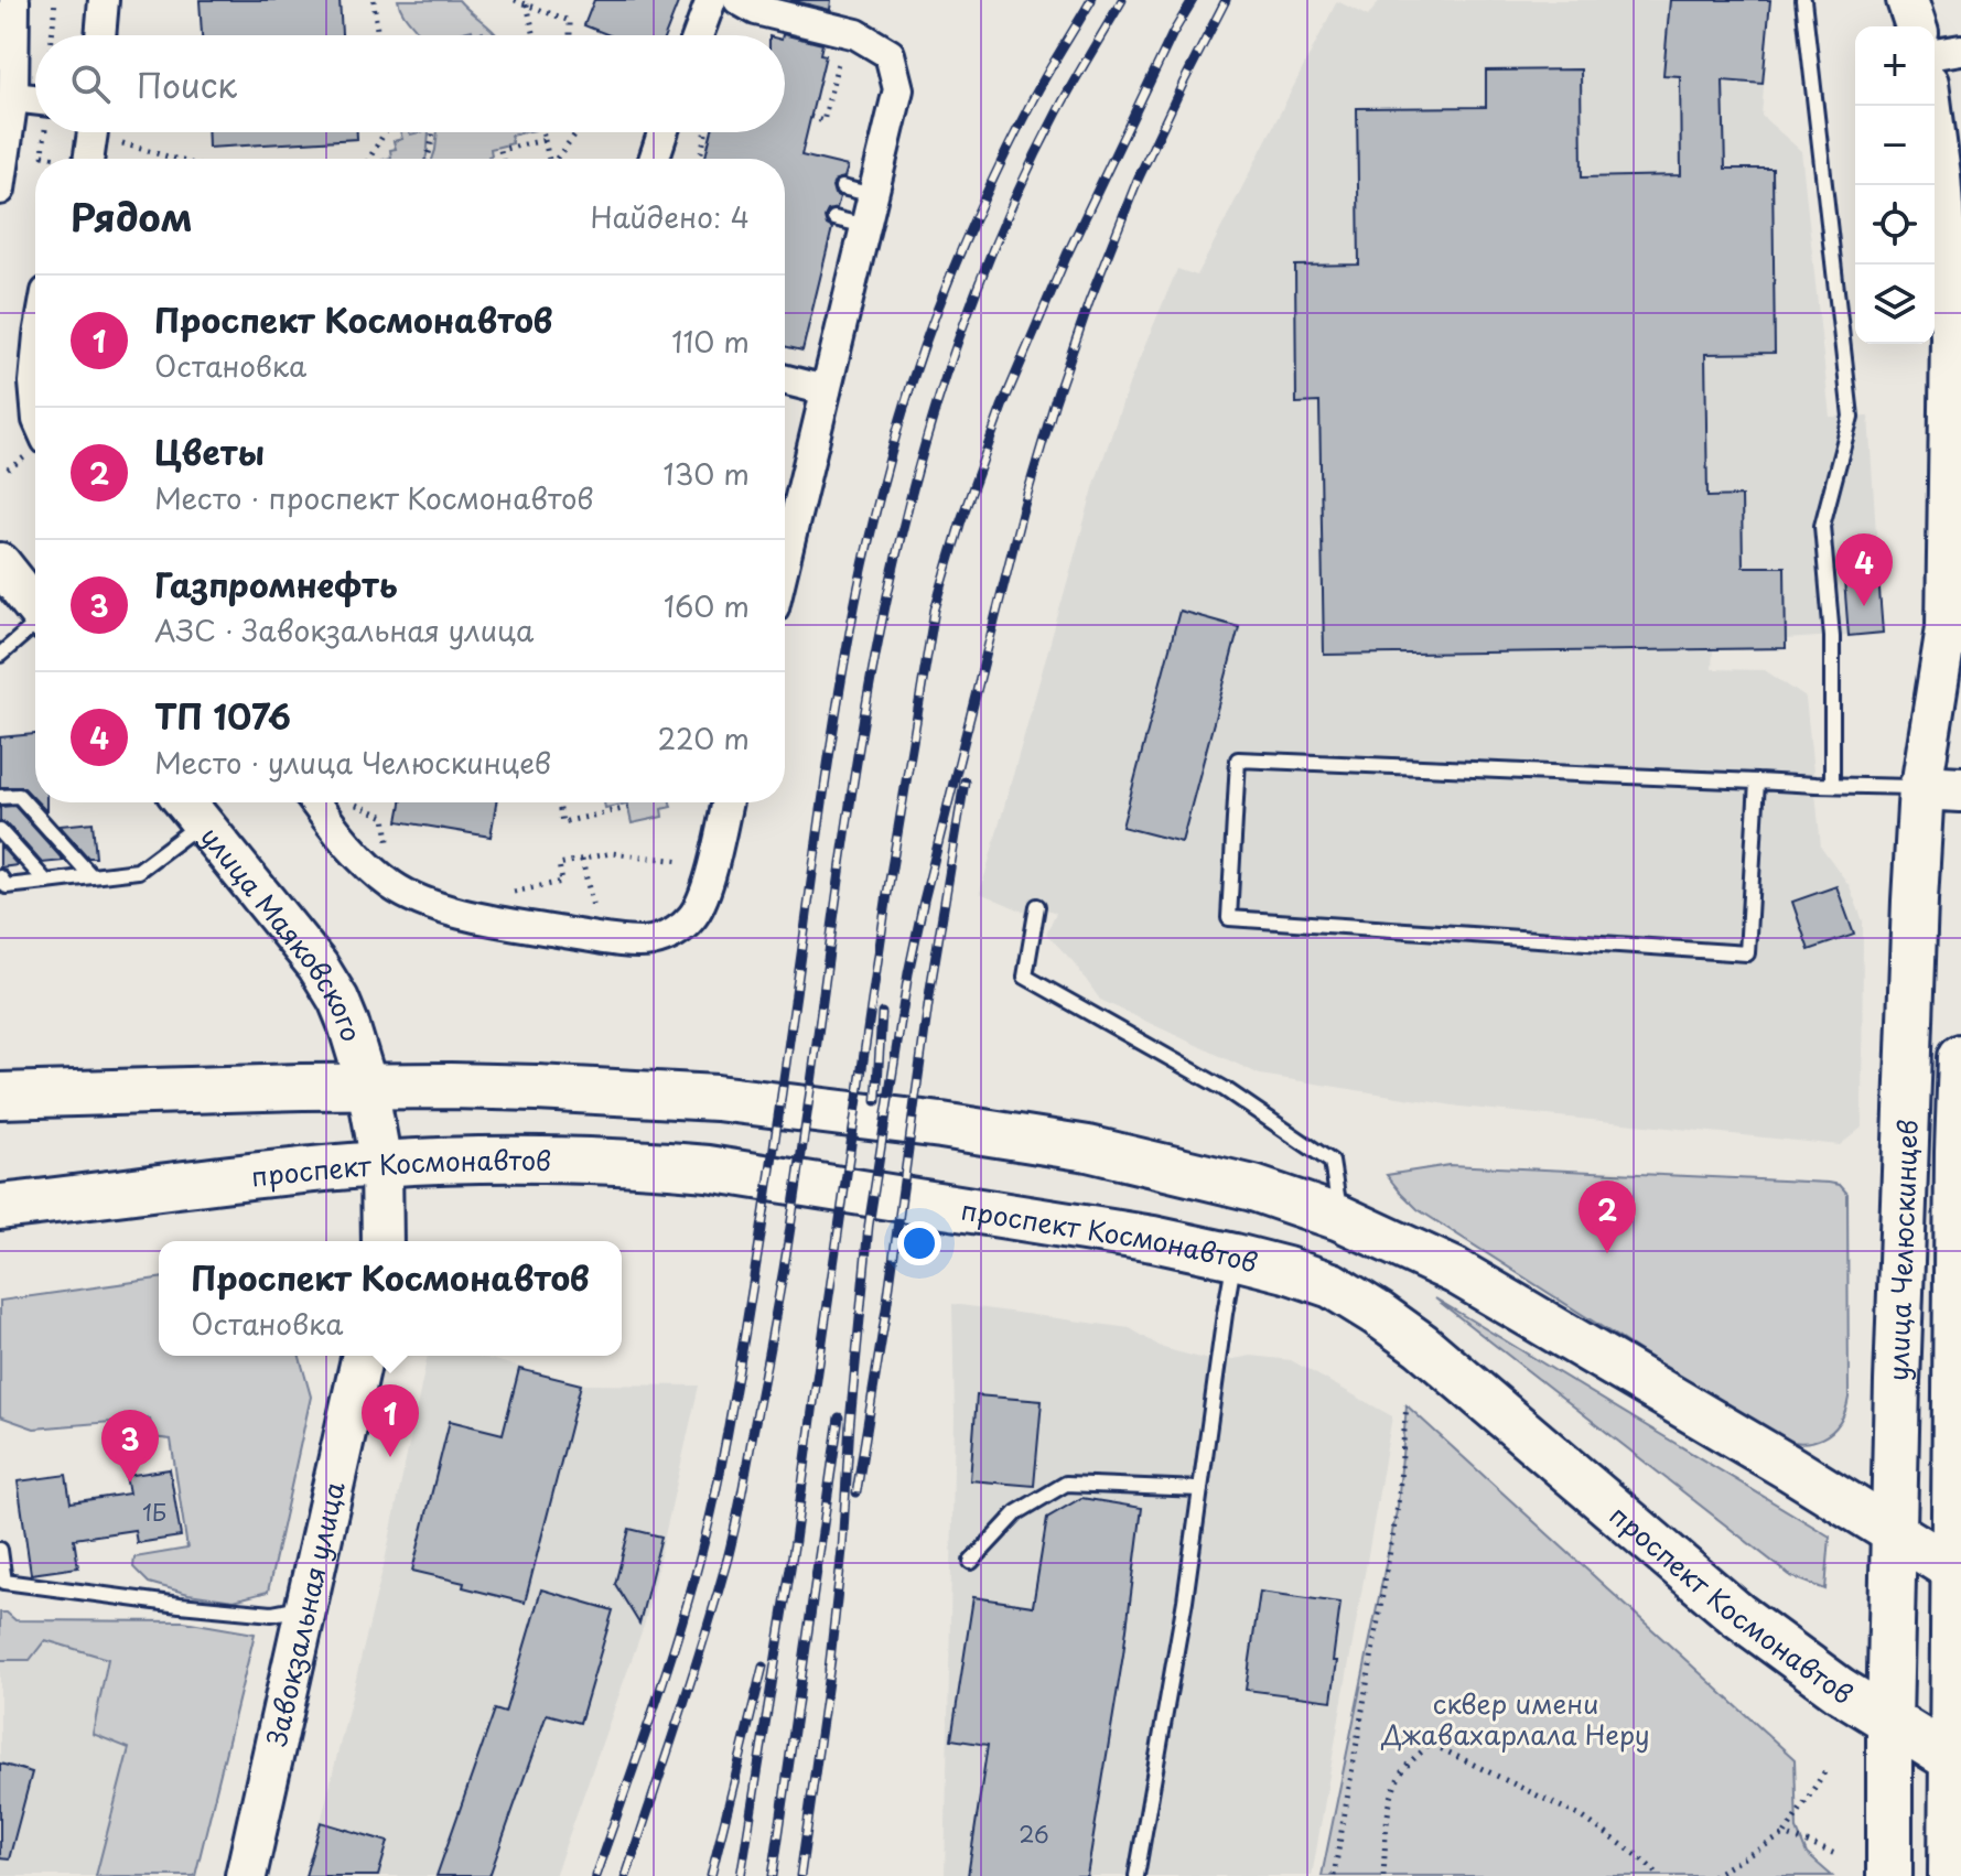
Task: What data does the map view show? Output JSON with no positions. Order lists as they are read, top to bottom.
{
  "streets": {
    "main road": [
      "улица Маяковского",
      "проспект Космонавтов",
      "улица Челюскинцев",
      "Завокзальная улица"
    ]
  },
  "crossings": [
    ["улица Маяковского", "проспект Космонавтов"],
    ["проспект Космонавтов", "улица Челюскинцев"]
  ],
  "parks": ["сквер имени Джавахарлала Неру"],
  "house_numbers": ["1Б", "26"],
  "page": {
    "map_buttons": ["+", "−"],
    "search": "Поиск",
    "heading": ["Рядом", "Найдено: 4"],
    "list": [
      {
        "mark": "1",
        "name": "Проспект Космонавтов",
        "note": "Остановка",
        "value": "110 m"
      },
      {
        "mark": "2",
        "name": "Цветы",
        "note": "Место · проспект Космонавтов",
        "value": "130 m"
      },
      {
        "mark": "3",
        "name": "Газпромнефть",
        "note": "АЗС · Завокзальная улица",
        "value": "160 m"
      },
      {
        "mark": "4",
        "name": "ТП 1076",
        "note": "Место · улица Челюскинцев",
        "value": "220 m"
      }
    ],
    "pins": [
      "4",
      "2",
      "1",
      "3"
    ],
    "popup": ["Проспект Космонавтов", "Остановка"]
  }
}
